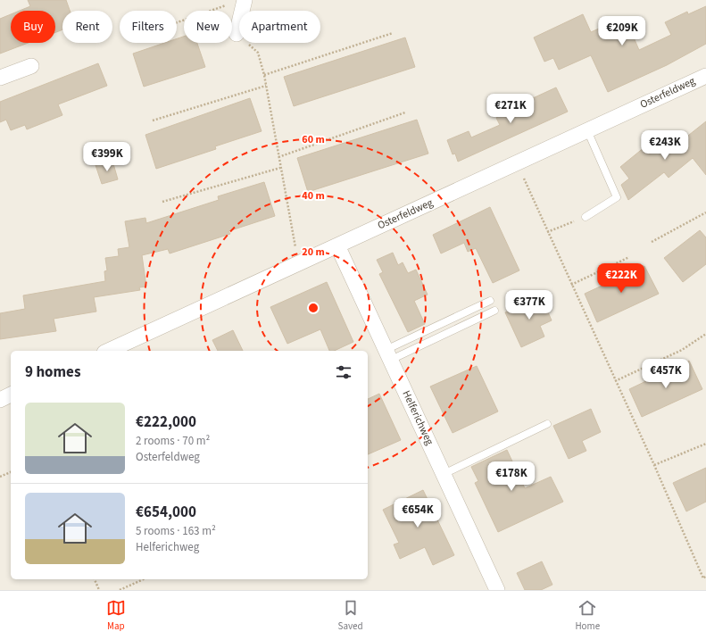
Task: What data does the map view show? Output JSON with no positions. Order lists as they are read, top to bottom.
{
  "streets": {
    "street": ["Osterfeldweg", "Helferichweg"]
  },
  "crossings": [
    ["Osterfeldweg", "Helferichweg"]
  ],
  "page": {
    "chip": [
      "Buy",
      "Rent",
      "Filters",
      "New",
      "Apartment"
    ],
    "price": [
      "€209K",
      "€271K",
      "€243K",
      "€399K",
      "€222K",
      "€377K",
      "€457K",
      "€178K",
      "€654K"
    ],
    "heading": "9 homes",
    "list": [
      {
        "name": "€222,000",
        "note": "2 rooms · 70 m² · Osterfeldweg"
      },
      {
        "name": "€654,000",
        "note": "5 rooms · 163 m² · Helferichweg"
      }
    ],
    "tabs": ["Map", "Saved", "Home"]
  },
  "rings": ["60 m", "40 m", "20 m"]
}
